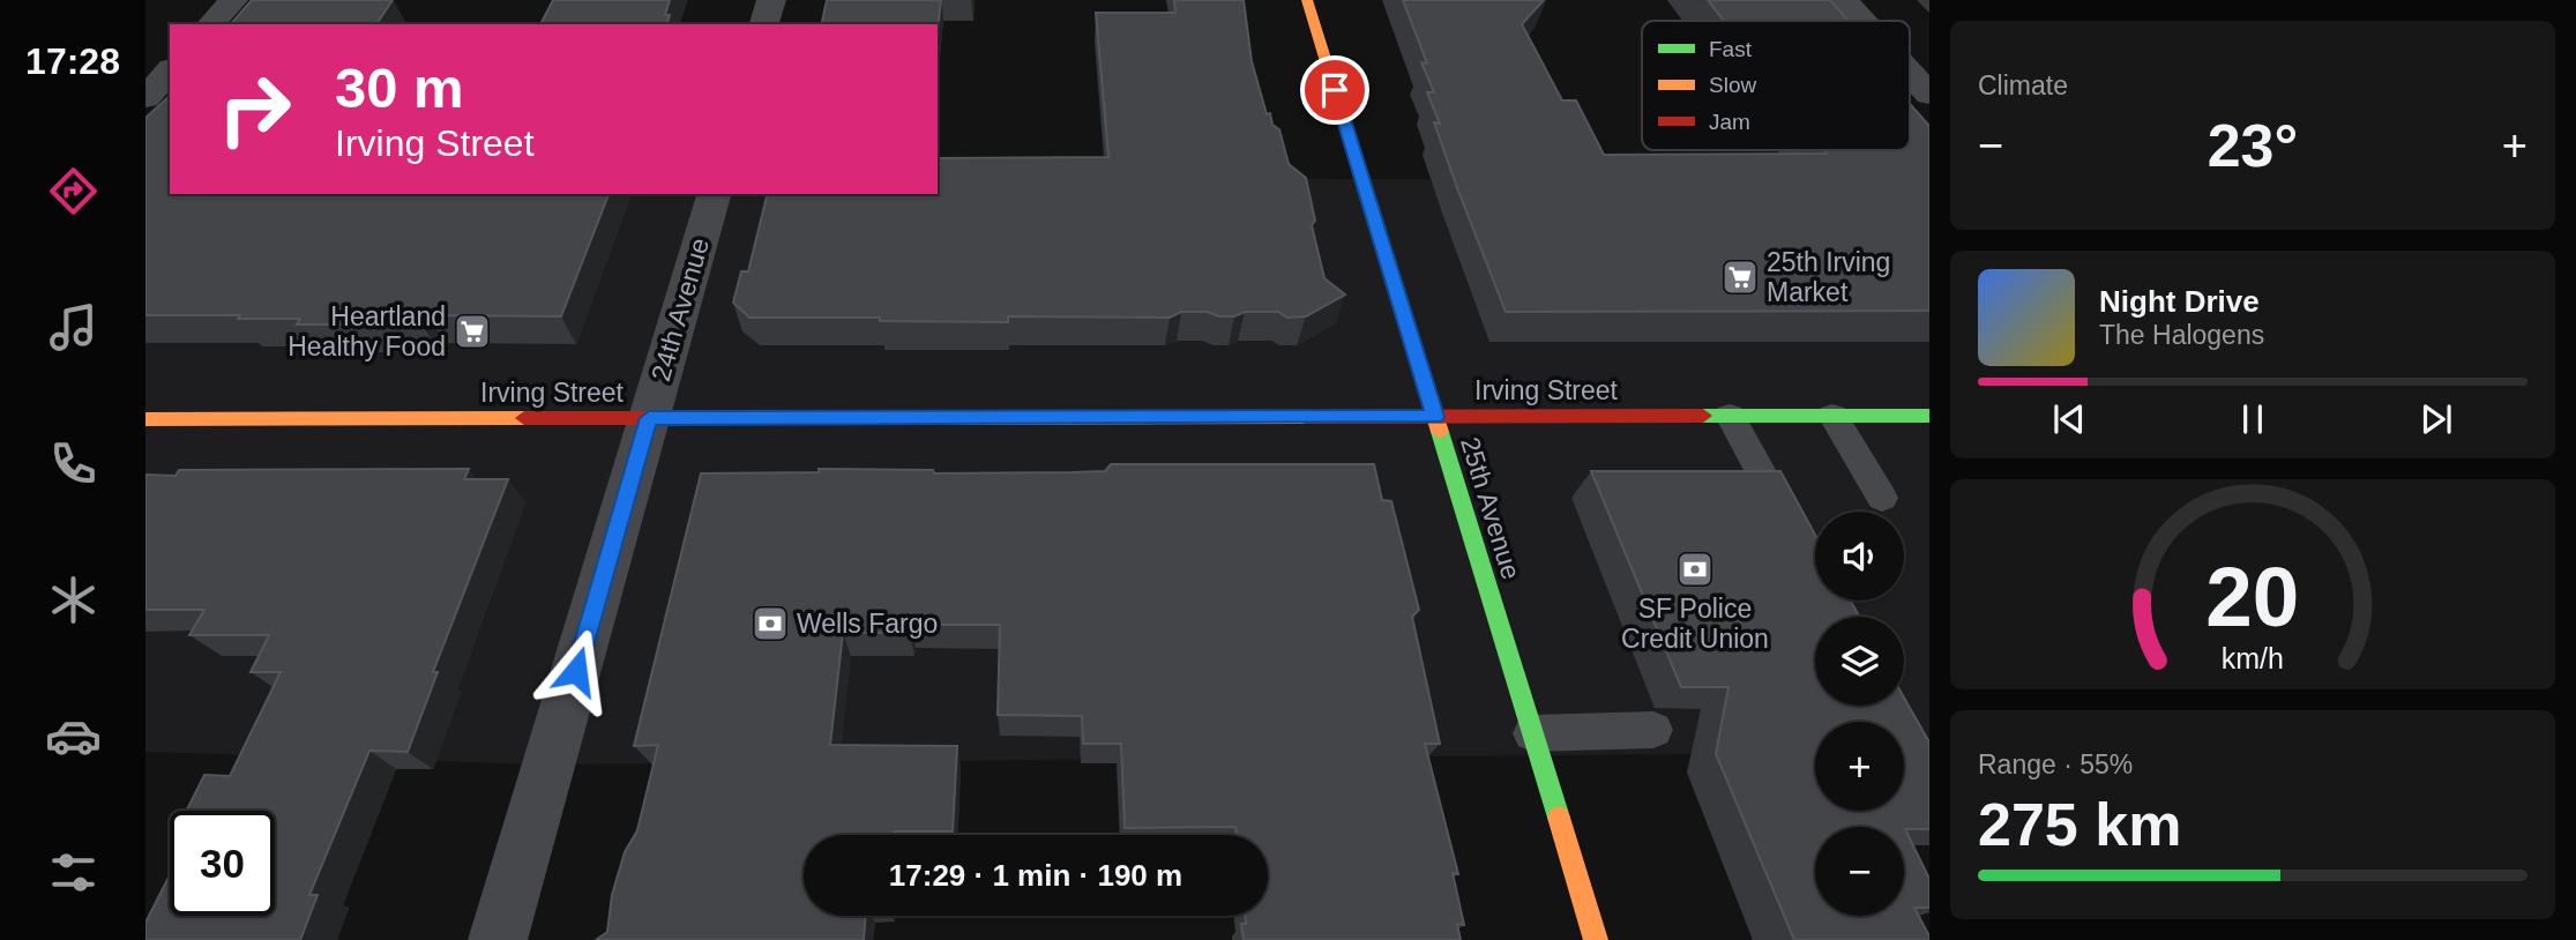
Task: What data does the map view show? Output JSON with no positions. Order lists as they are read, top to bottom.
{
  "streets": {
    "street": ["24th Avenue", "Irving Street", "25th Avenue"]
  },
  "crossings": [
    ["24th Avenue", "Irving Street"],
    ["Irving Street", "25th Avenue"]
  ],
  "places": {
    "supermarket": ["25th Irving Market", "Heartland Healthy Food"],
    "bank": ["SF Police Credit Union", "Wells Fargo"]
  },
  "legend": ["Fast", "Slow", "Jam"],
  "page": {
    "tabs": "17:28",
    "tile": [
      "Climate",
      ["Range · 55%", "275 km"]
    ],
    "turn": ["30 m", "Irving Street"],
    "heat": ["−", "23°", "+"],
    "song": ["Night Drive", "The Halogens"],
    "map_buttons": ["+", "−"],
    "limit": "30",
    "trip": "17:29 · 1 min · 190 m",
    "gauge": ["20", "km/h"]
  }
}
